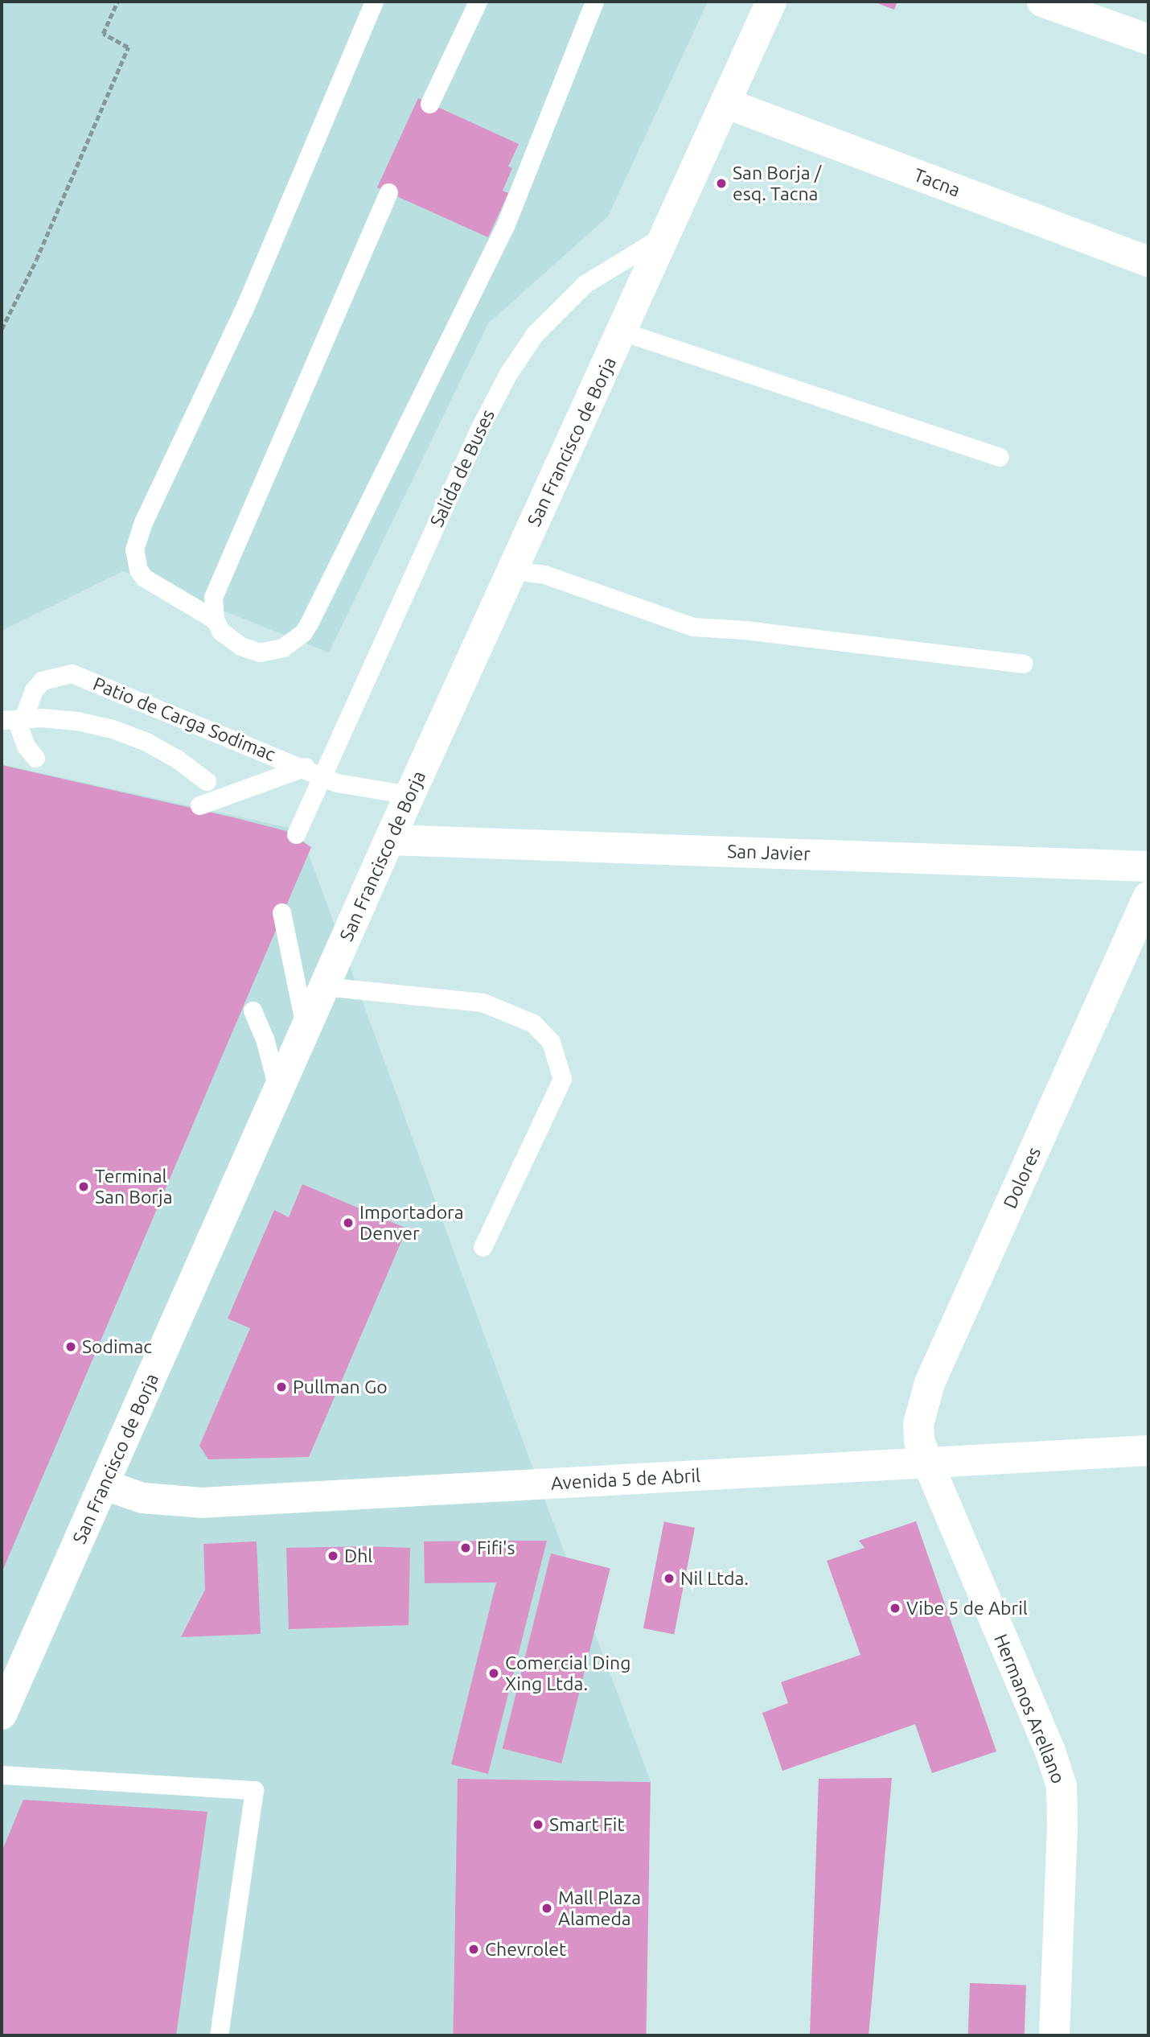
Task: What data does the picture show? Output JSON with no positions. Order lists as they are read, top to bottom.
{
  "streets": {
    "street": [
      "Tacna",
      "San Francisco de Borja",
      "San Javier",
      "Dolores",
      "Avenida 5 de Abril",
      "Hermanos Arellano"
    ],
    "lane": ["Salida de Buses", "Patio de Carga Sodimac"]
  },
  "crossings": [
    ["Tacna", "San Francisco de Borja"],
    ["San Francisco de Borja", "Salida de Buses"],
    ["San Francisco de Borja", "Patio de Carga Sodimac"],
    ["San Francisco de Borja", "San Javier"],
    ["San Francisco de Borja", "Avenida 5 de Abril"],
    ["Dolores", "Avenida 5 de Abril"],
    ["Dolores", "Hermanos Arellano"],
    ["Avenida 5 de Abril", "Hermanos Arellano"]
  ],
  "places": [
    "San Borja / esq. Tacna",
    "Terminal San Borja",
    "Importadora Denver",
    "Sodimac",
    "Pullman Go",
    "Fifi's",
    "Dhl",
    "Nil Ltda.",
    "Vibe 5 de Abril",
    "Comercial Ding Xing Ltda.",
    "Smart Fit",
    "Mall Plaza Alameda",
    "Chevrolet"
  ]
}
